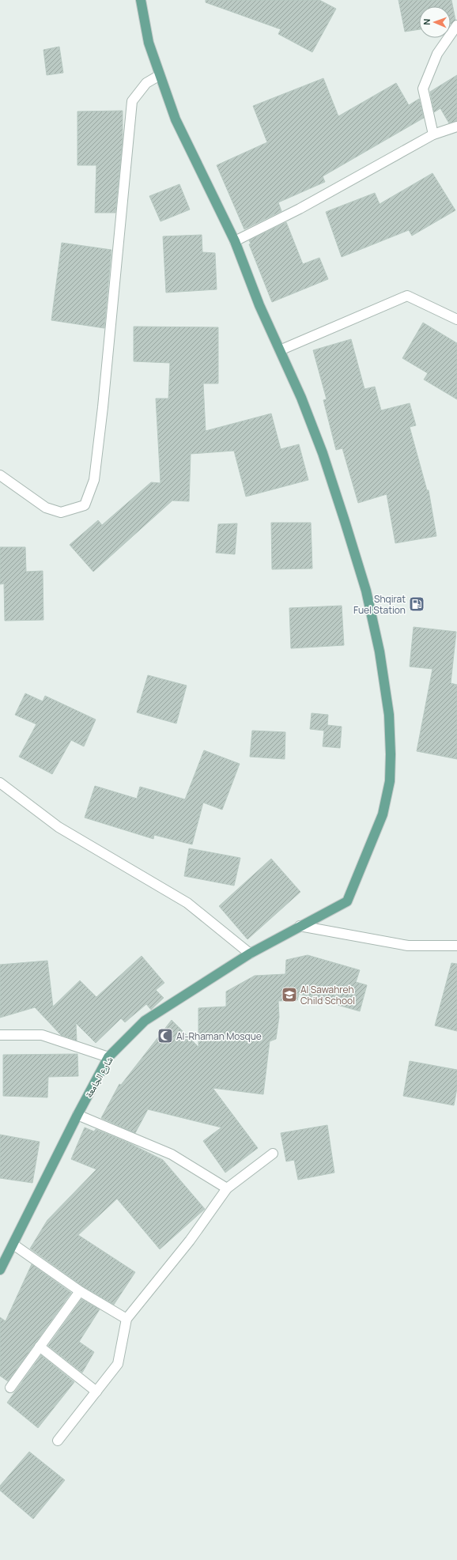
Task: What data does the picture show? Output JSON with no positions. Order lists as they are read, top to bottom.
{
  "streets": {
    "main road": ["شارع الجامعة"]
  },
  "places": {
    "fuel station": ["Shqirat Fuel Station"],
    "school or university": ["Al Sawahreh Child School"],
    "mosque": ["Al-Rhaman Mosque"]
  },
  "north": "left"
}
